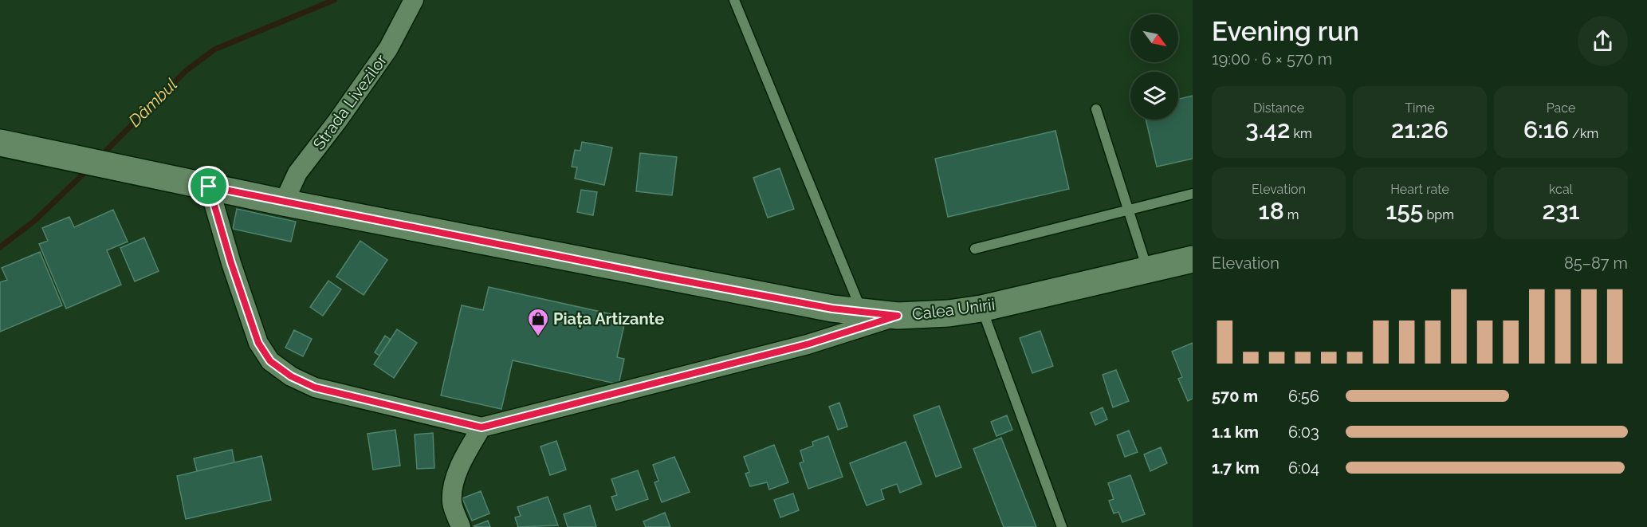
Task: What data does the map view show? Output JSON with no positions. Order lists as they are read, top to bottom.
{
  "streets": {
    "main road": ["Calea Unirii"],
    "street": ["Strada Livezilor"]
  },
  "crossings": [
    ["Strada Livezilor", "Calea Unirii"]
  ],
  "water": ["Dâmbul"],
  "places": {
    "shop": ["Piața Artizante"]
  },
  "north": "bottom right",
  "page": {
    "heading": ["Evening run", "19:00 · 6 × 570 m"],
    "stats": [
      ["Distance", "3.42 km"],
      ["Time", "21:26"],
      ["Pace", "6:16 /km"],
      ["Elevation", "18 m"],
      ["Heart rate", "155 bpm"],
      ["kcal", "231"]
    ],
    "chart": ["Elevation", "85–87 m"],
    "list": [
      {
        "name": "570 m",
        "note": "6:56"
      },
      {
        "name": "1.1 km",
        "note": "6:03"
      },
      {
        "name": "1.7 km",
        "note": "6:04"
      }
    ]
  }
}
